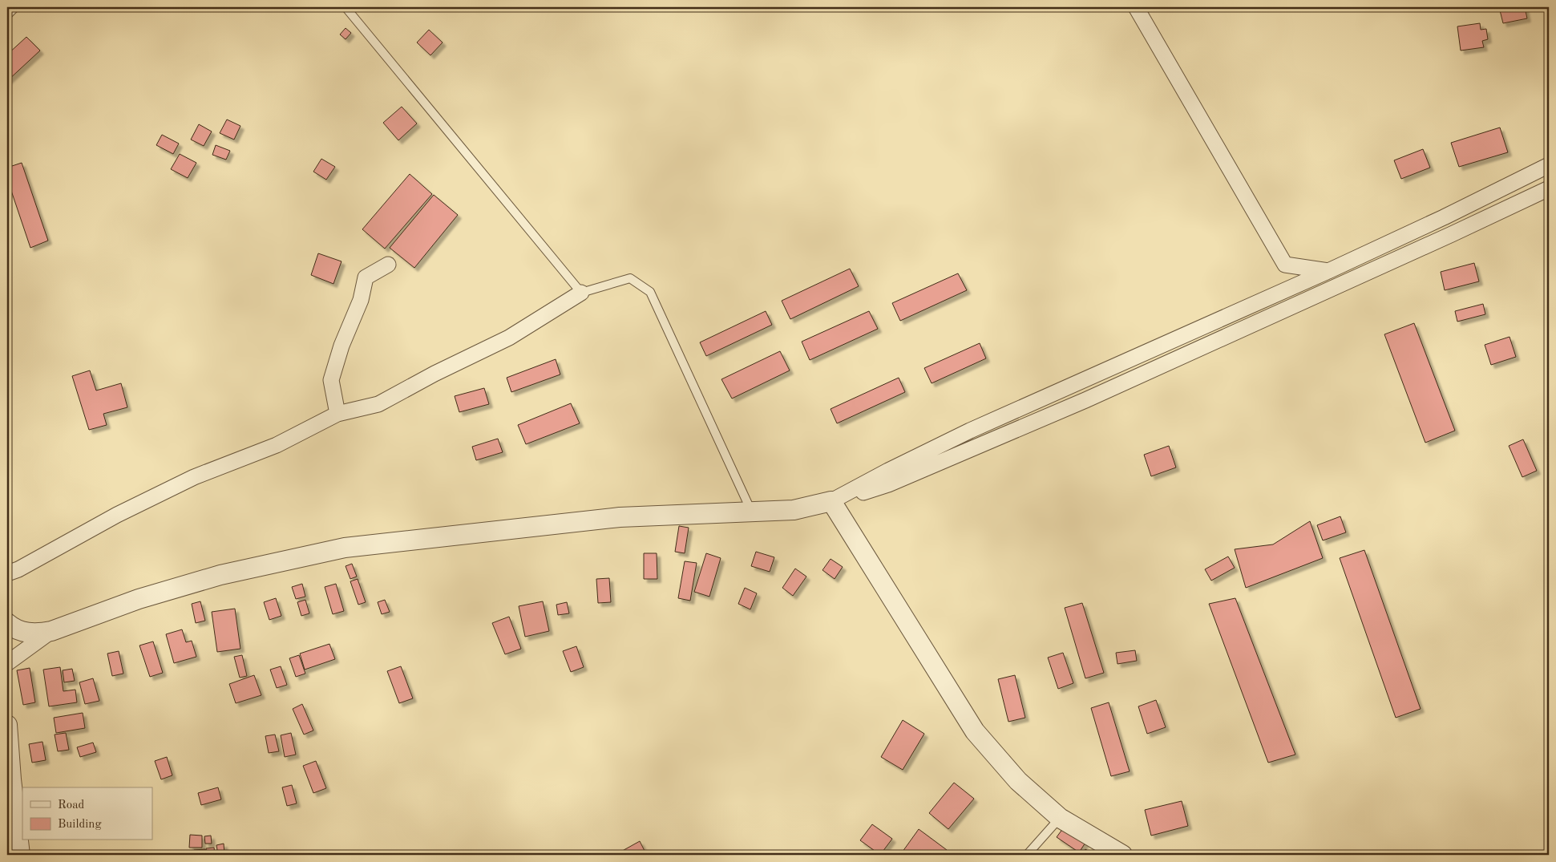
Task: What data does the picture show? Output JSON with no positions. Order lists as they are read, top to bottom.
{
  "legend": ["Road", "Building"]
}
